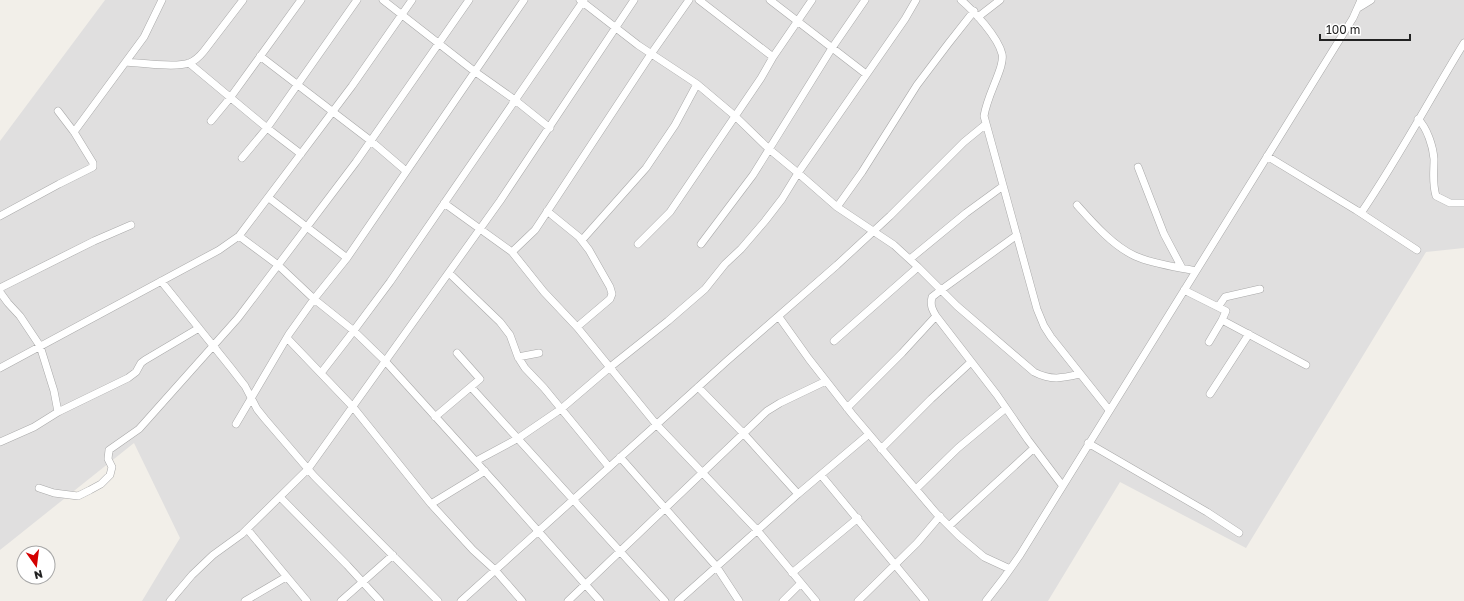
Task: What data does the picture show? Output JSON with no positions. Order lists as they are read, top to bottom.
{
  "scale_bar": "100 m",
  "north": "bottom"
}
